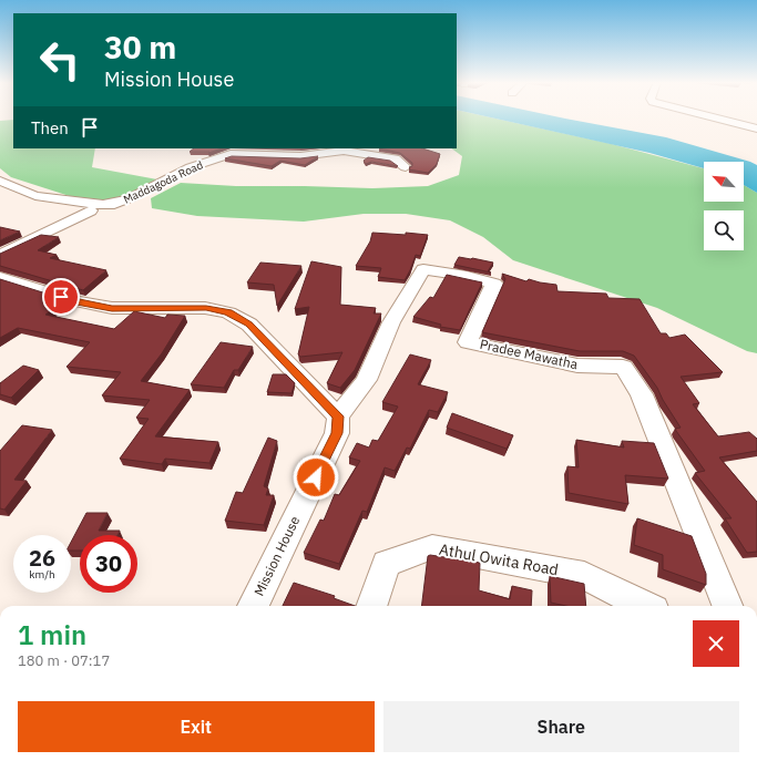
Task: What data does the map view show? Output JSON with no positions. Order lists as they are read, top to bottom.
{
  "streets": {
    "street": [
      "Maddagoda Road",
      "Pradee Mawatha",
      "Mission House",
      "Athul Owita Road"
    ]
  },
  "crossings": [
    ["Pradee Mawatha", "Mission House"]
  ],
  "north": "top left",
  "page": {
    "turn": ["30 m", "Mission House"],
    "then": "Then",
    "speed": "26 km/h",
    "limit": "30",
    "heading": ["1 min", "180 m · 07:17"],
    "buttons": ["Exit", "Share"]
  }
}
